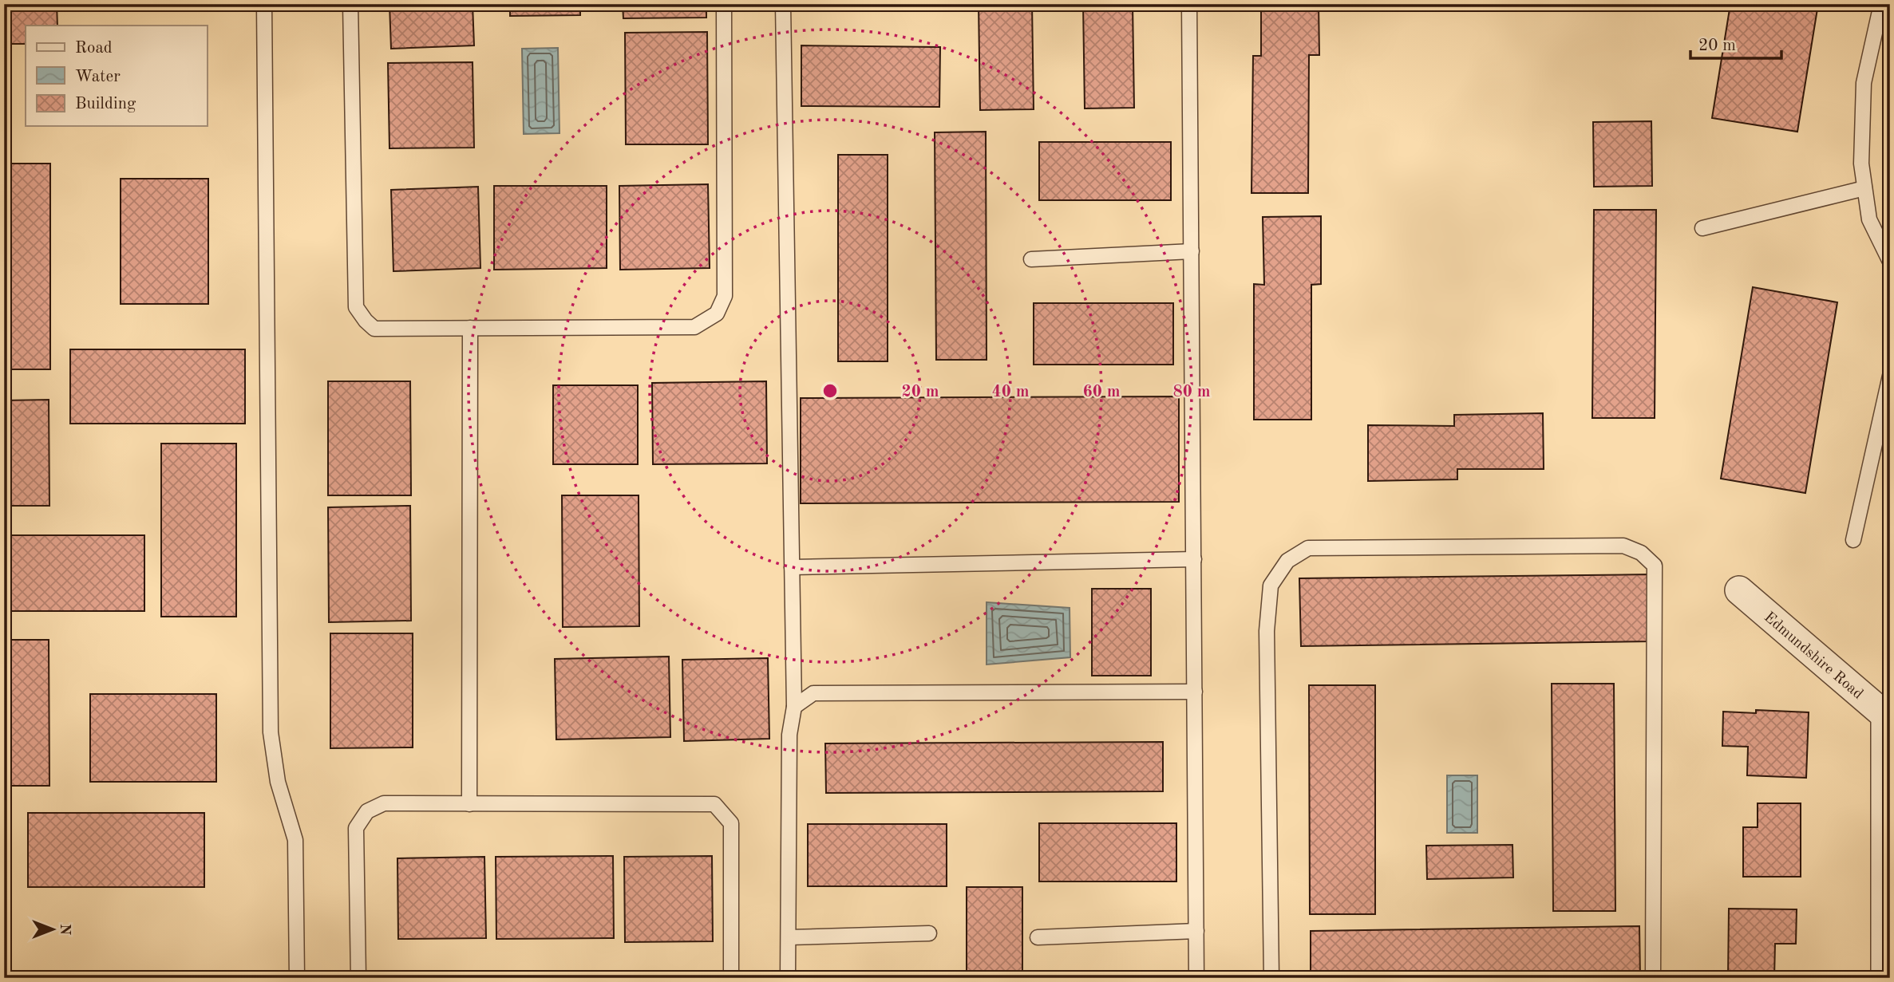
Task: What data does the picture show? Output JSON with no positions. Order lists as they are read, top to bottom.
{
  "streets": {
    "street": ["Edmundshire Road"]
  },
  "legend": ["Road", "Water", "Building"],
  "scale_bar": "20 m",
  "north": "right",
  "rings": [
    "20 m",
    "40 m",
    "60 m",
    "80 m"
  ]
}
